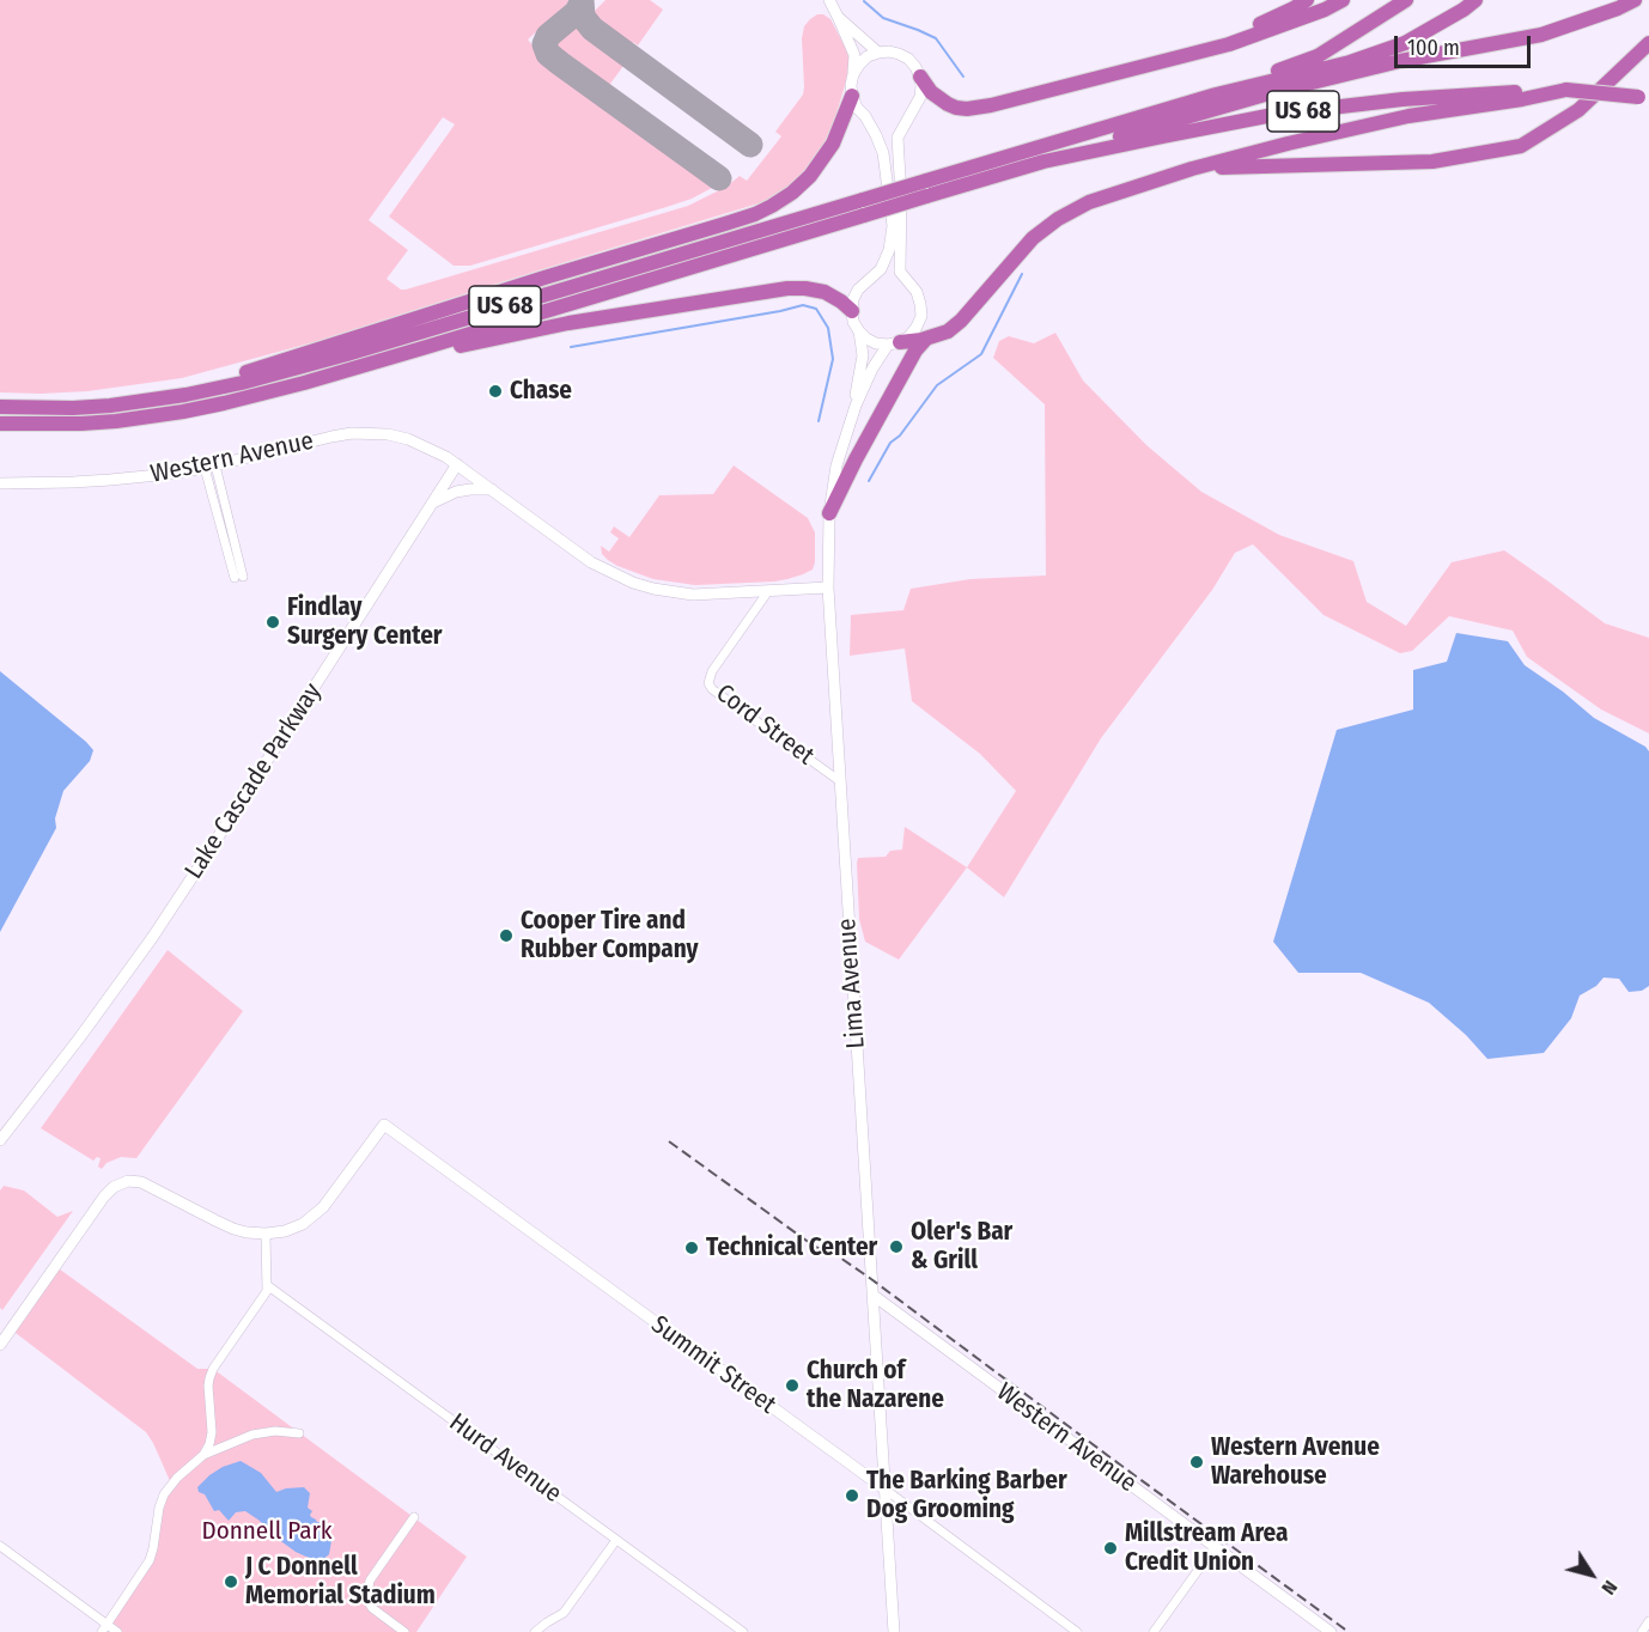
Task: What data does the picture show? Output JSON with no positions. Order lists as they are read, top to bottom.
{
  "streets": {
    "highway": ["US 68"],
    "street": [
      "Western Avenue",
      "Cord Street",
      "Lake Cascade Parkway",
      "Lima Avenue",
      "Summit Street",
      "Hurd Avenue"
    ]
  },
  "crossings": [
    ["Western Avenue", "Lake Cascade Parkway"],
    ["Western Avenue", "Lima Avenue"],
    ["Cord Street", "Lima Avenue"],
    ["Lima Avenue", "Summit Street"]
  ],
  "parks": ["Donnell Park"],
  "places": [
    "Chase",
    "Findlay Surgery Center",
    "Cooper Tire and Rubber Company",
    "Oler's Bar & Grill",
    "Technical Center",
    "Church of the Nazarene",
    "Western Avenue Warehouse",
    "The Barking Barber Dog Grooming",
    "Millstream Area Credit Union",
    "J C Donnell Memorial Stadium"
  ],
  "scale_bar": "100 m",
  "north": "bottom right"
}
